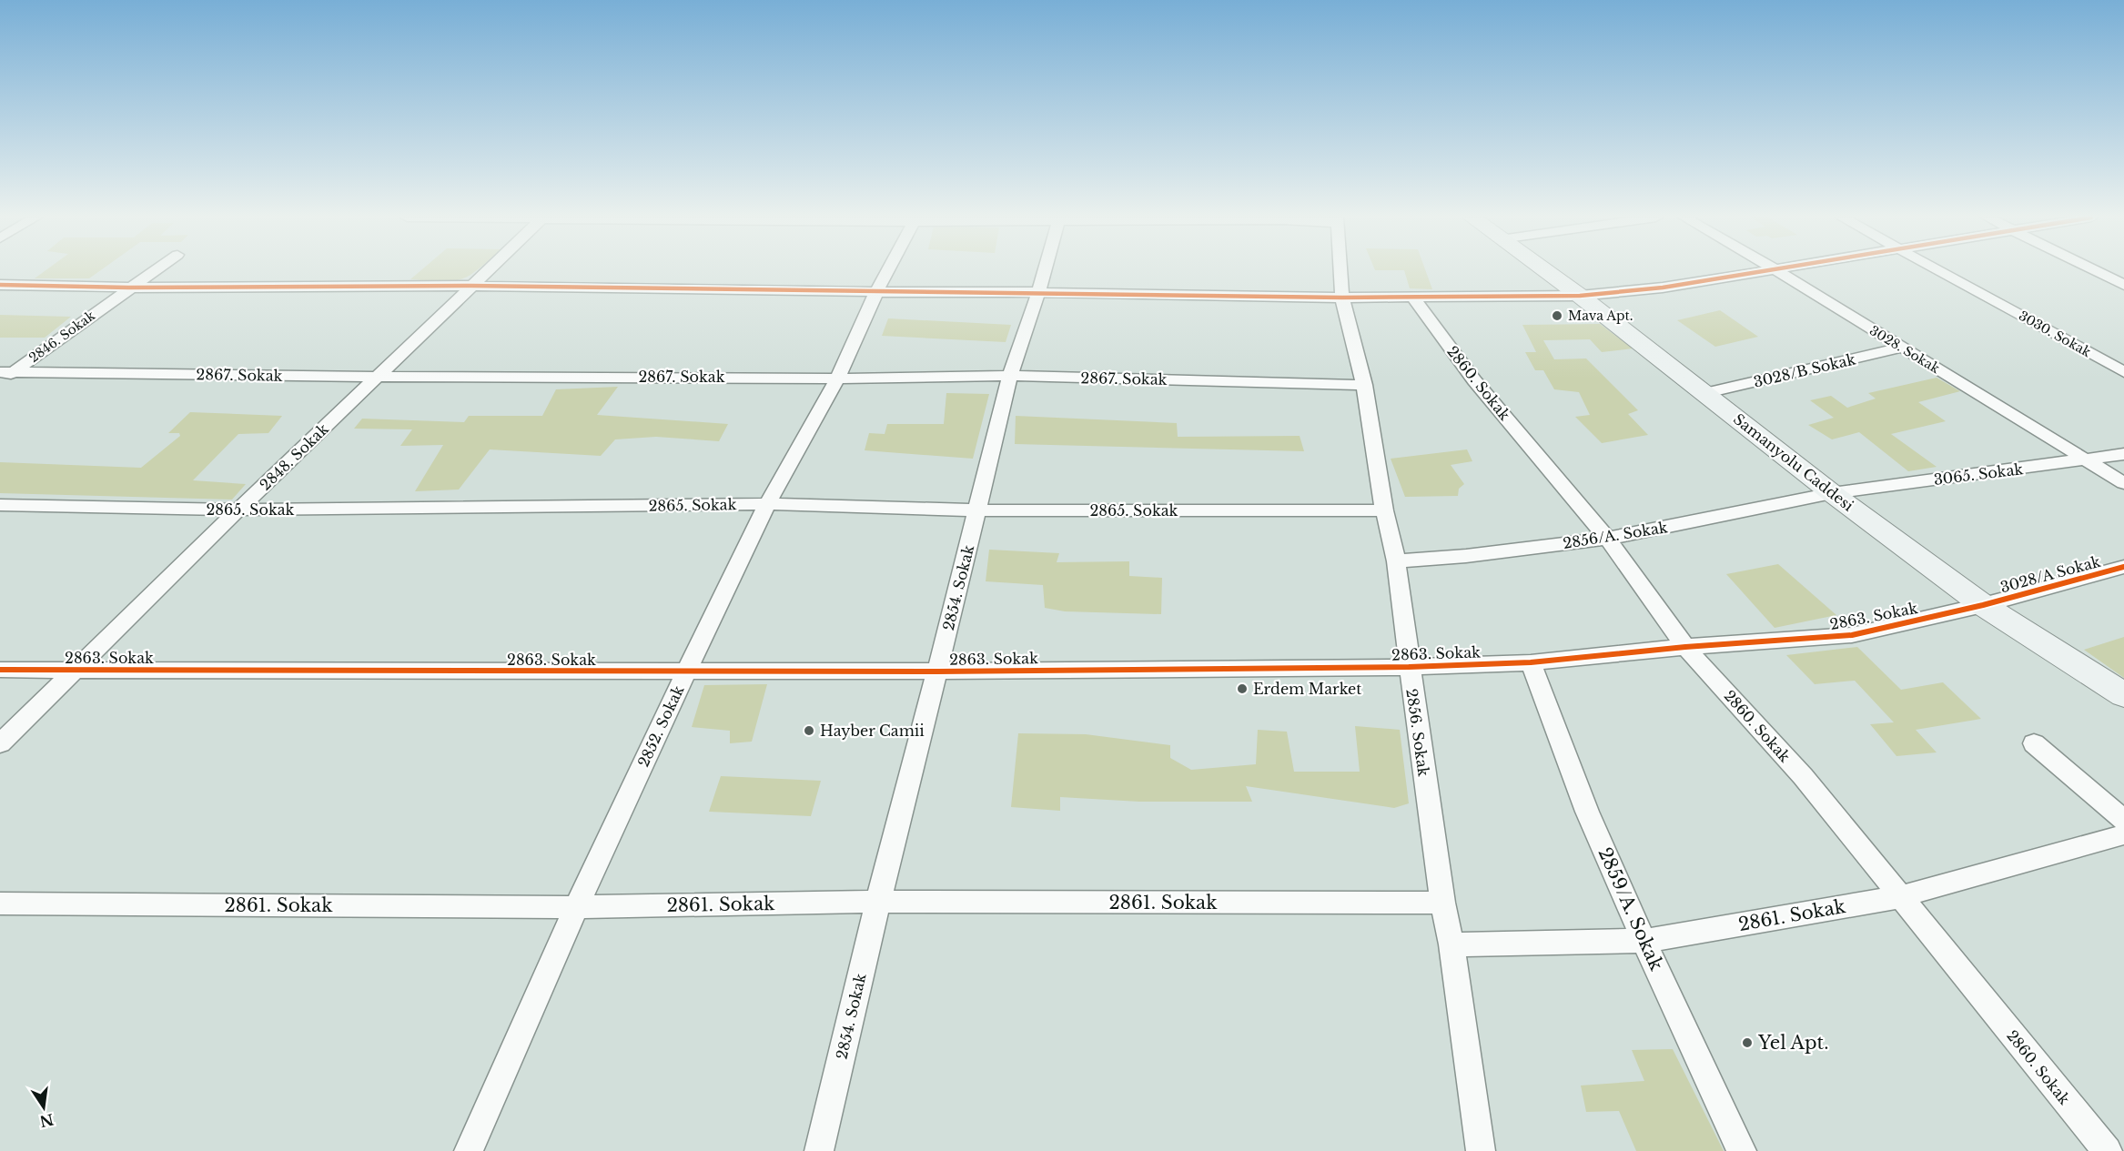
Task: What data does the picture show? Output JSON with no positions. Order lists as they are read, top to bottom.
{
  "streets": {
    "street": [
      "3030. Sokak",
      "2846. Sokak",
      "3028. Sokak",
      "3028/B Sokak",
      "2867. Sokak",
      "2860. Sokak",
      "2848. Sokak",
      "Samanyolu Caddesi",
      "3065. Sokak",
      "2865. Sokak",
      "2856/A. Sokak",
      "3028/A Sokak",
      "2854. Sokak",
      "2863. Sokak",
      "2852. Sokak",
      "2856. Sokak",
      "2861. Sokak",
      "2859/A. Sokak"
    ]
  },
  "crossings": [
    ["2846. Sokak", "2867. Sokak"],
    ["3028. Sokak", "3028/B Sokak"],
    ["3028. Sokak", "3065. Sokak"],
    ["3028/B Sokak", "Samanyolu Caddesi"],
    ["2867. Sokak", "2848. Sokak"],
    ["2867. Sokak", "2854. Sokak"],
    ["2867. Sokak", "2852. Sokak"],
    ["2867. Sokak", "2856. Sokak"],
    ["2860. Sokak", "2856/A. Sokak"],
    ["2860. Sokak", "2863. Sokak"],
    ["2860. Sokak", "2861. Sokak"],
    ["2848. Sokak", "2865. Sokak"],
    ["2848. Sokak", "2863. Sokak"],
    ["Samanyolu Caddesi", "3065. Sokak"],
    ["Samanyolu Caddesi", "2856/A. Sokak"],
    ["Samanyolu Caddesi", "3028/A Sokak"],
    ["Samanyolu Caddesi", "2863. Sokak"],
    ["3065. Sokak", "2856/A. Sokak"],
    ["2865. Sokak", "2854. Sokak"],
    ["2865. Sokak", "2852. Sokak"],
    ["2865. Sokak", "2856. Sokak"],
    ["2856/A. Sokak", "2856. Sokak"],
    ["3028/A Sokak", "2863. Sokak"],
    ["2854. Sokak", "2863. Sokak"],
    ["2854. Sokak", "2861. Sokak"],
    ["2863. Sokak", "2852. Sokak"],
    ["2863. Sokak", "2856. Sokak"],
    ["2863. Sokak", "2859/A. Sokak"],
    ["2852. Sokak", "2861. Sokak"],
    ["2856. Sokak", "2861. Sokak"],
    ["2861. Sokak", "2859/A. Sokak"]
  ],
  "places": [
    "Mava Apt.",
    "Erdem Market",
    "Hayber Camii",
    "Yel Apt."
  ],
  "north": "bottom"
}
